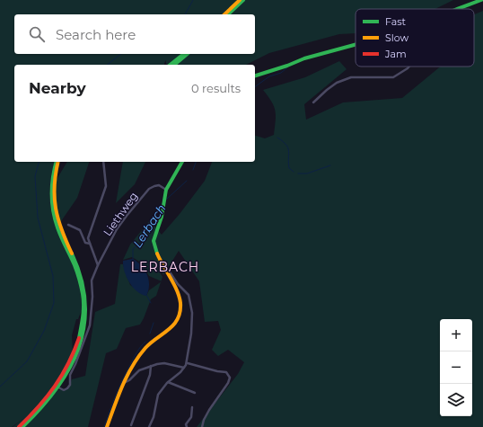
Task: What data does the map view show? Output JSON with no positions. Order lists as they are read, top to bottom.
{
  "streets": {
    "street": ["Liethweg"]
  },
  "districts": ["LERBACH"],
  "water": ["Lerbach"],
  "legend": ["Fast", "Slow", "Jam"],
  "page": {
    "search": "Search here",
    "heading": ["Nearby", "0 results"],
    "map_buttons": ["+", "−"]
  }
}
